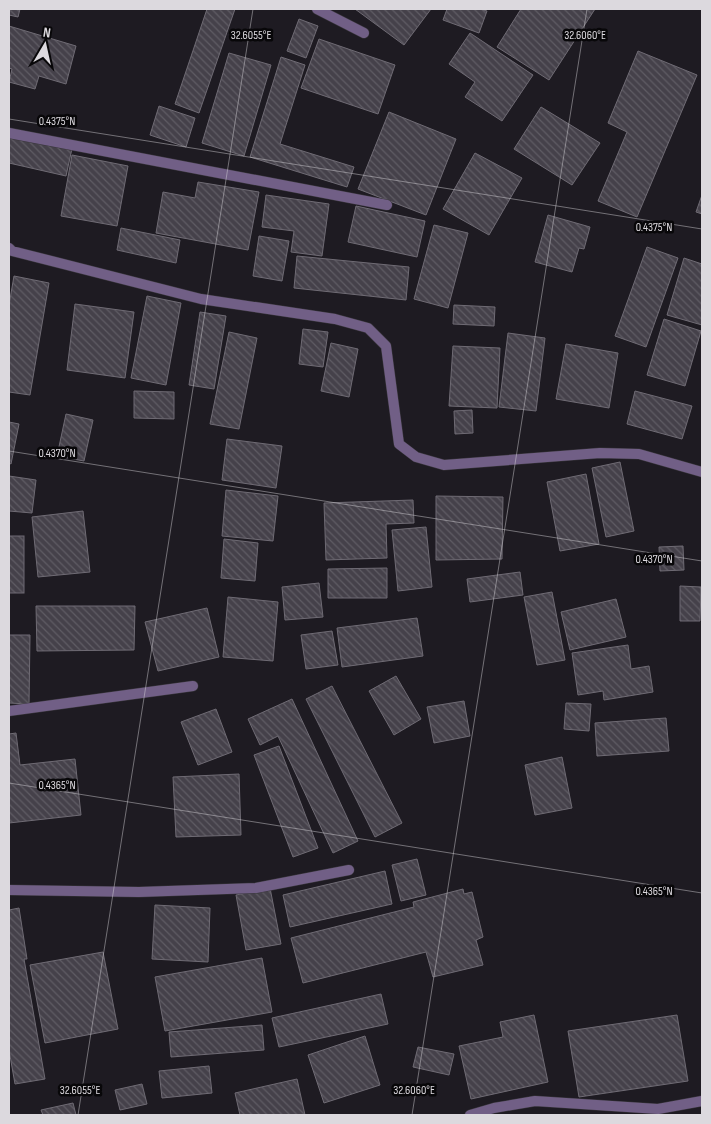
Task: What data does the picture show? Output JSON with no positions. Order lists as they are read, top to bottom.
{
  "north": "top",
  "coordinates": [
    "32.6055°E",
    "32.6060°E",
    "0.4375°N",
    "0.4370°N",
    "0.4365°N"
  ]
}
